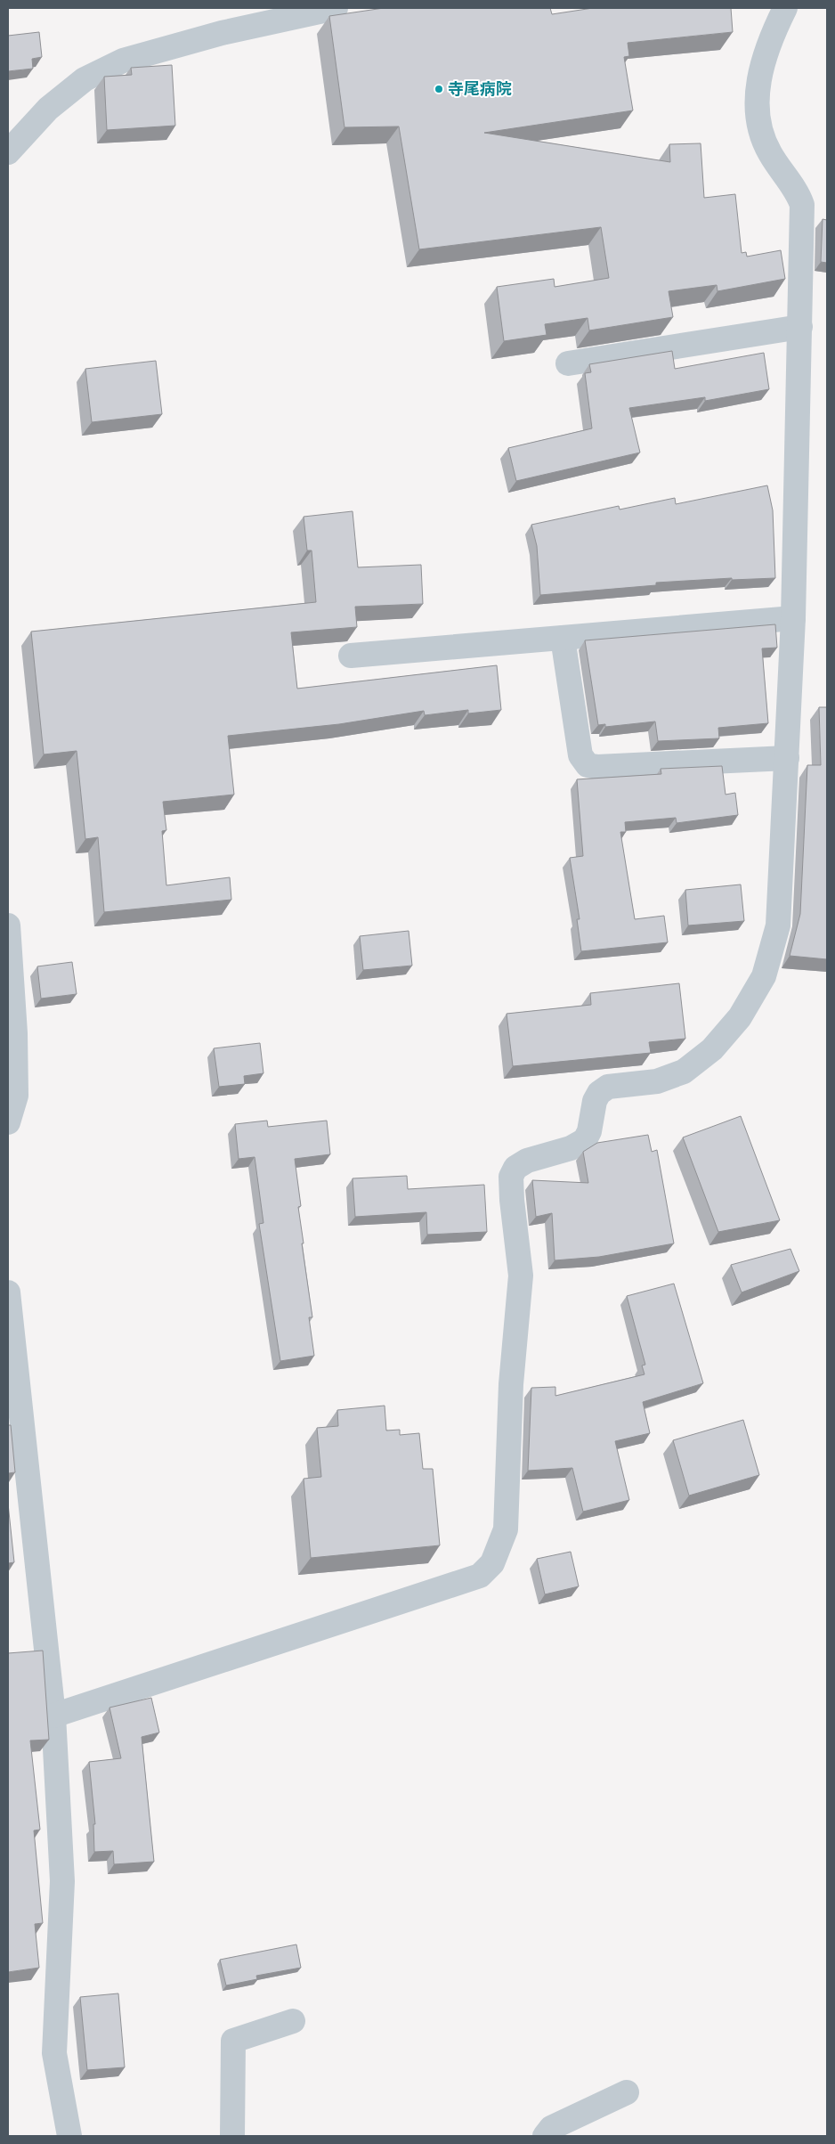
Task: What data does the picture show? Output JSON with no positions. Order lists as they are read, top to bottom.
{
  "places": ["寺尾病院"]
}
